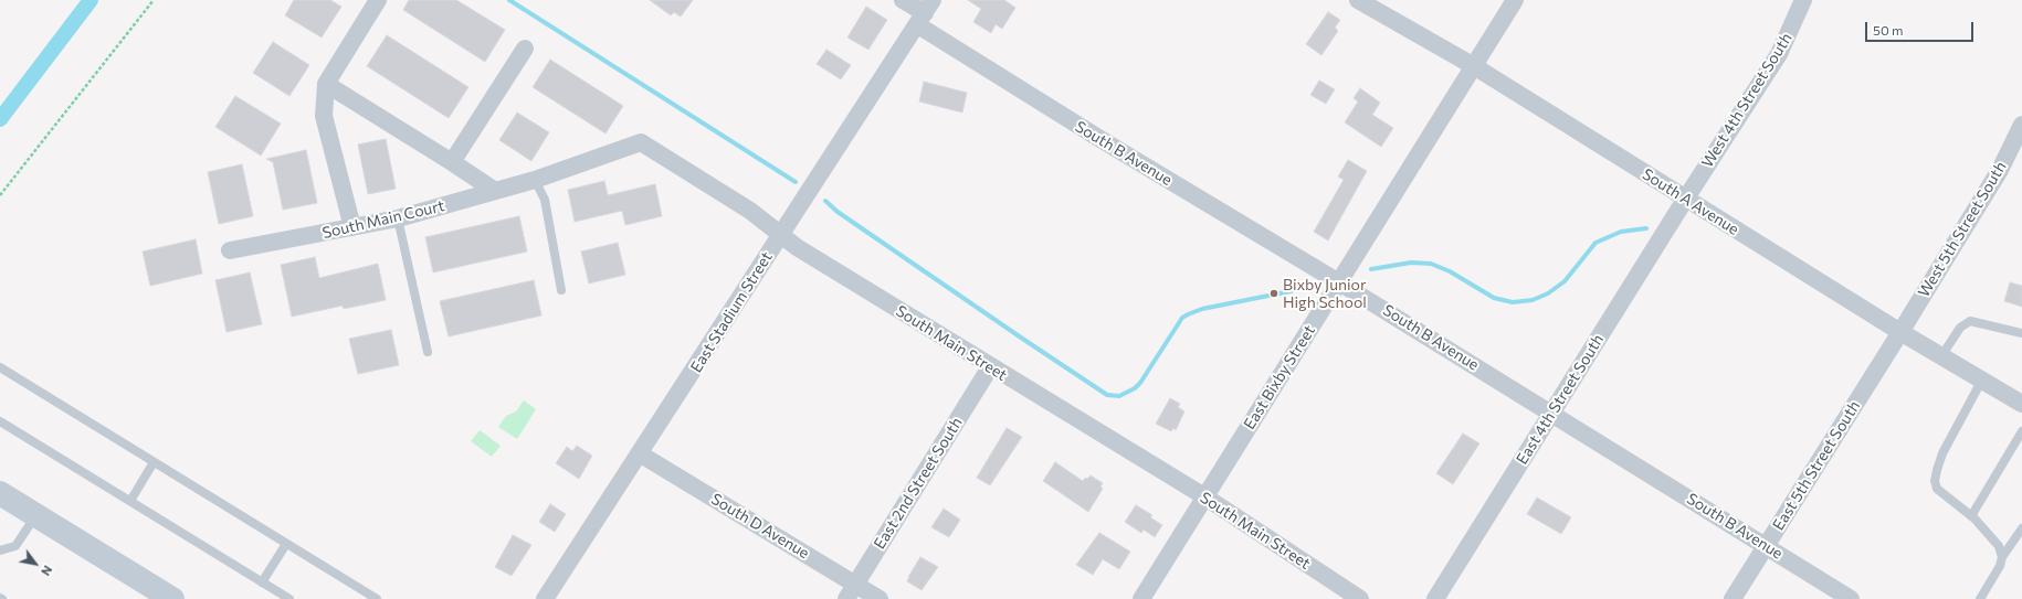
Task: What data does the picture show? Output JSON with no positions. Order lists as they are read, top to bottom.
{
  "streets": {
    "street": [
      "West 4th Street South",
      "South B Avenue",
      "South A Avenue",
      "South Main Court",
      "West 5th Street South",
      "East Stadium Street",
      "South Main Street",
      "East Bixby Street",
      "East 4th Street South",
      "East 5th Street South",
      "East 2nd Street South",
      "South D Avenue"
    ]
  },
  "crossings": [
    ["West 4th Street South", "South A Avenue"],
    ["West 4th Street South", "East 4th Street South"],
    ["South B Avenue", "East Stadium Street"],
    ["South B Avenue", "East Bixby Street"],
    ["South B Avenue", "East 4th Street South"],
    ["South B Avenue", "East 5th Street South"],
    ["South A Avenue", "West 5th Street South"],
    ["South A Avenue", "East Bixby Street"],
    ["South A Avenue", "East 4th Street South"],
    ["South A Avenue", "East 5th Street South"],
    ["South Main Court", "South Main Street"],
    ["West 5th Street South", "East 5th Street South"],
    ["East Stadium Street", "South Main Street"],
    ["East Stadium Street", "South D Avenue"],
    ["South Main Street", "East Bixby Street"],
    ["South Main Street", "East 2nd Street South"],
    ["East 2nd Street South", "South D Avenue"]
  ],
  "places": ["Bixby Junior High School"],
  "scale_bar": "50 m",
  "north": "bottom right"
}
